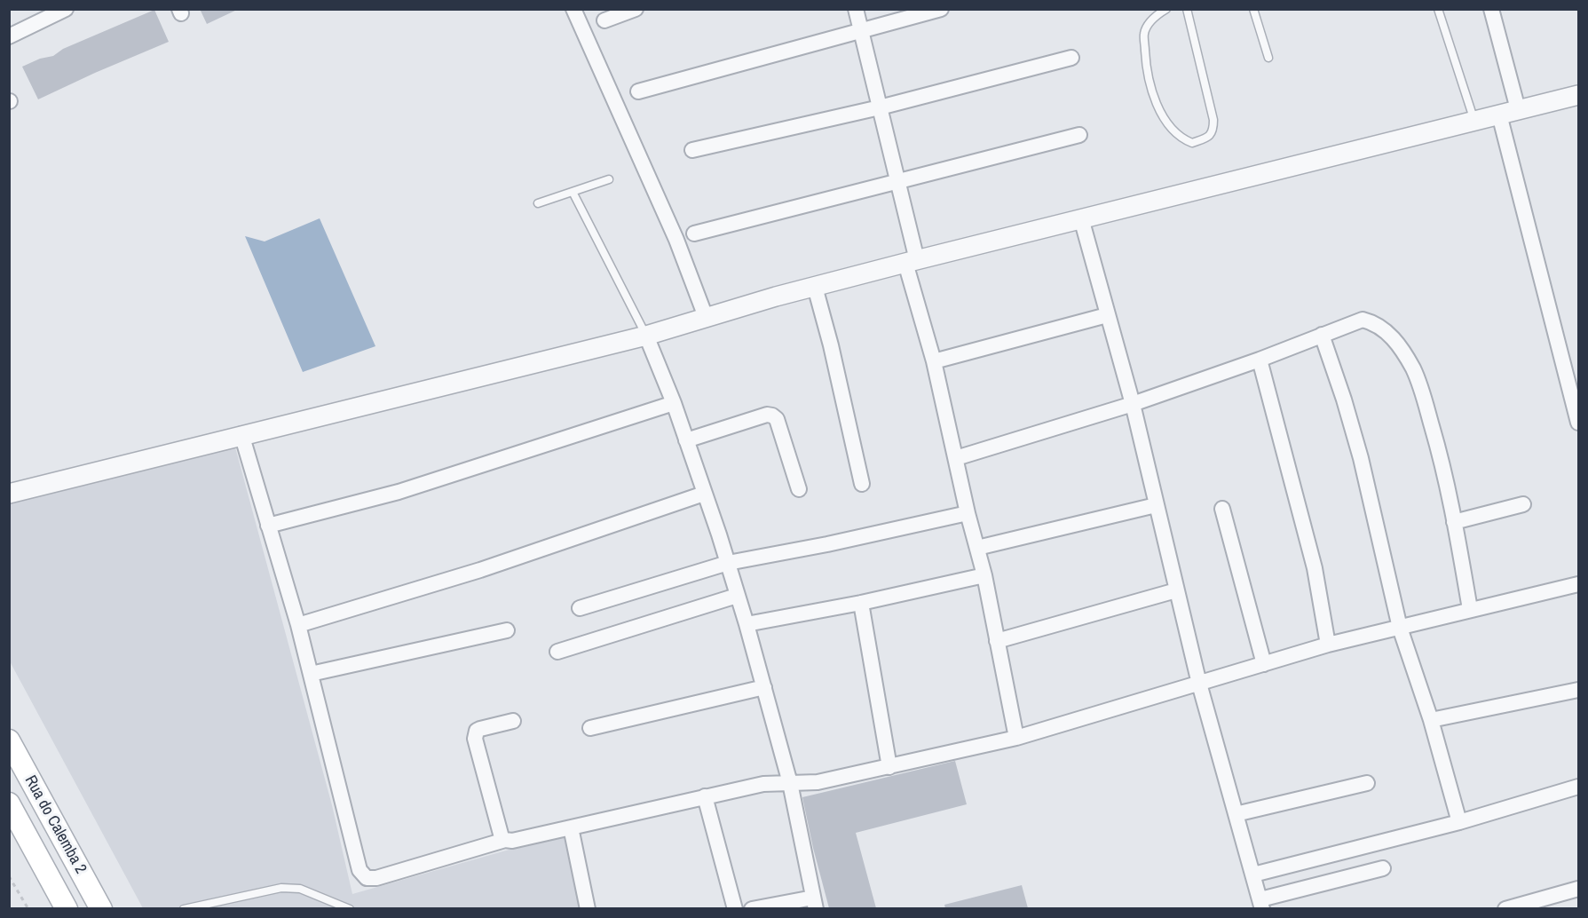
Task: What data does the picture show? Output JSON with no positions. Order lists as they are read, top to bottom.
{
  "streets": {
    "main road": ["Rua do Calemba 2"]
  }
}
